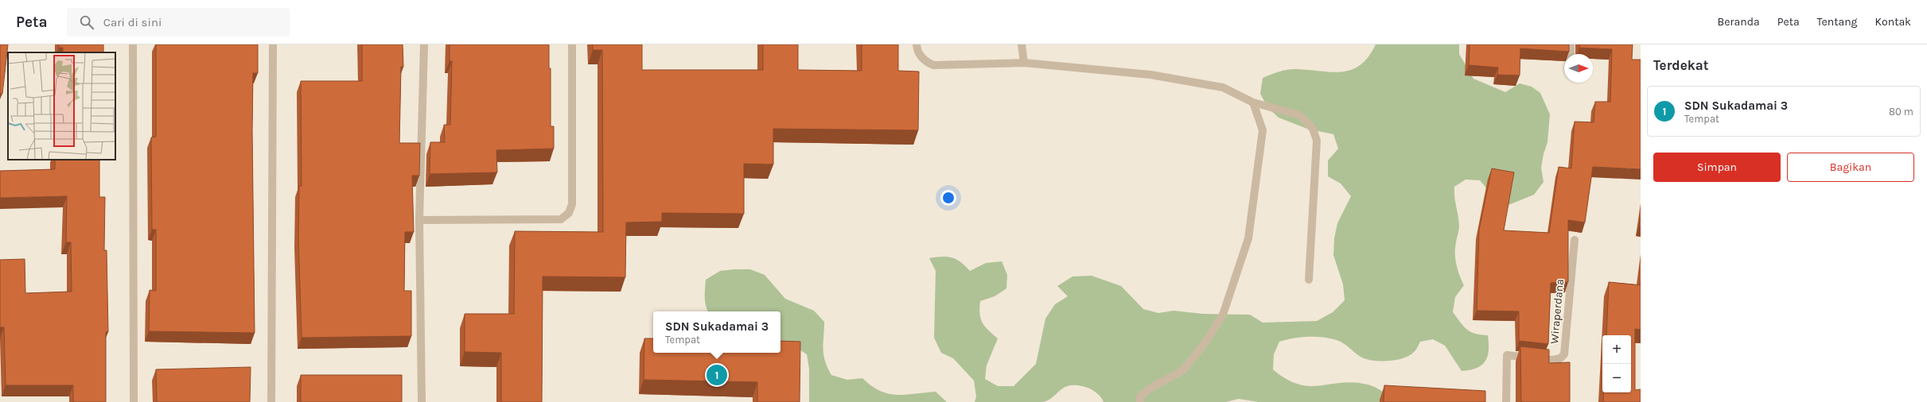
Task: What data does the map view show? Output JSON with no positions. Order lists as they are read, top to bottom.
{
  "streets": {
    "street": ["Wiraperdana"]
  },
  "north": "right",
  "page": {
    "header": "Peta",
    "search": "Cari di sini",
    "nav": [
      "Beranda",
      "Peta",
      "Tentang",
      "Kontak"
    ],
    "heading": "Terdekat",
    "list": [
      {
        "mark": "1",
        "name": "SDN Sukadamai 3",
        "note": "Tempat",
        "value": "80 m"
      }
    ],
    "buttons": ["Simpan", "Bagikan"],
    "popup": ["SDN Sukadamai 3", "Tempat"],
    "map_buttons": ["+", "−"],
    "pins": "1"
  }
}
